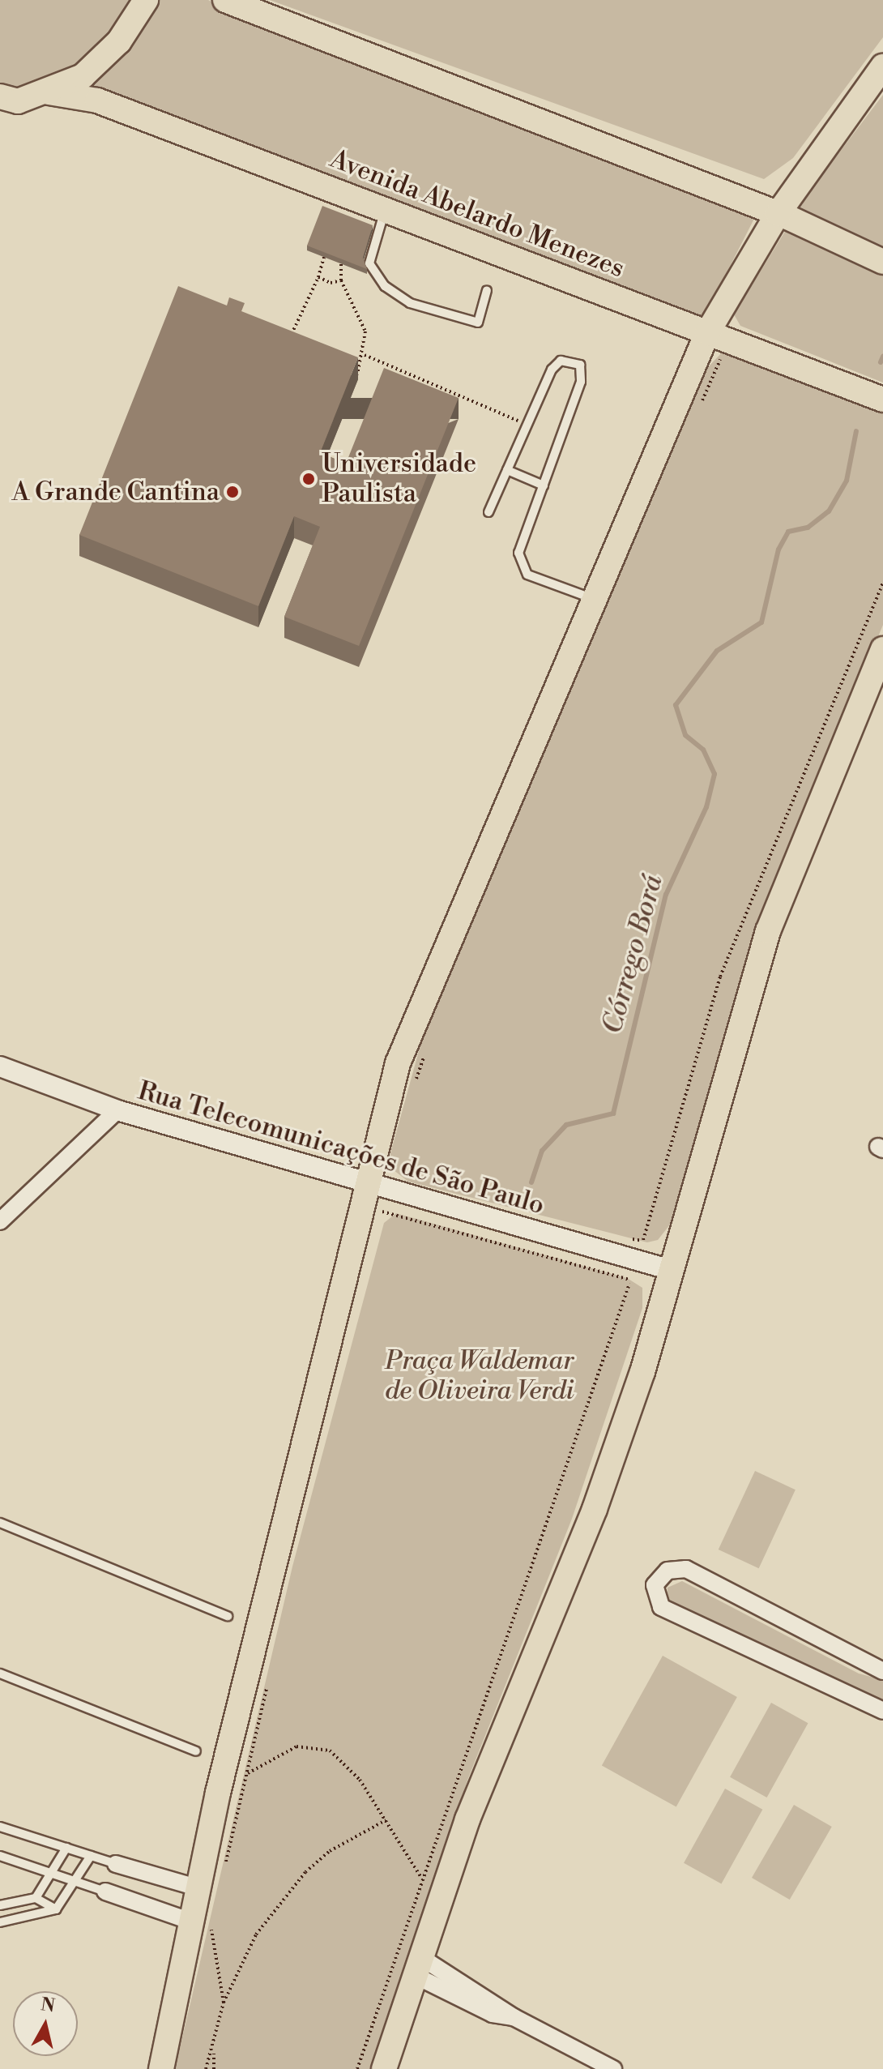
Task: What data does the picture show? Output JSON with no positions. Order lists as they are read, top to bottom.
{
  "streets": {
    "main road": ["Avenida Abelardo Menezes"],
    "street": ["Rua Telecomunicações de São Paulo"]
  },
  "water": ["Córrego Borá"],
  "parks": ["Praça Waldemar de Oliveira Verdi"],
  "places": ["Universidade Paulista", "A Grande Cantina"],
  "north": "top"
}
